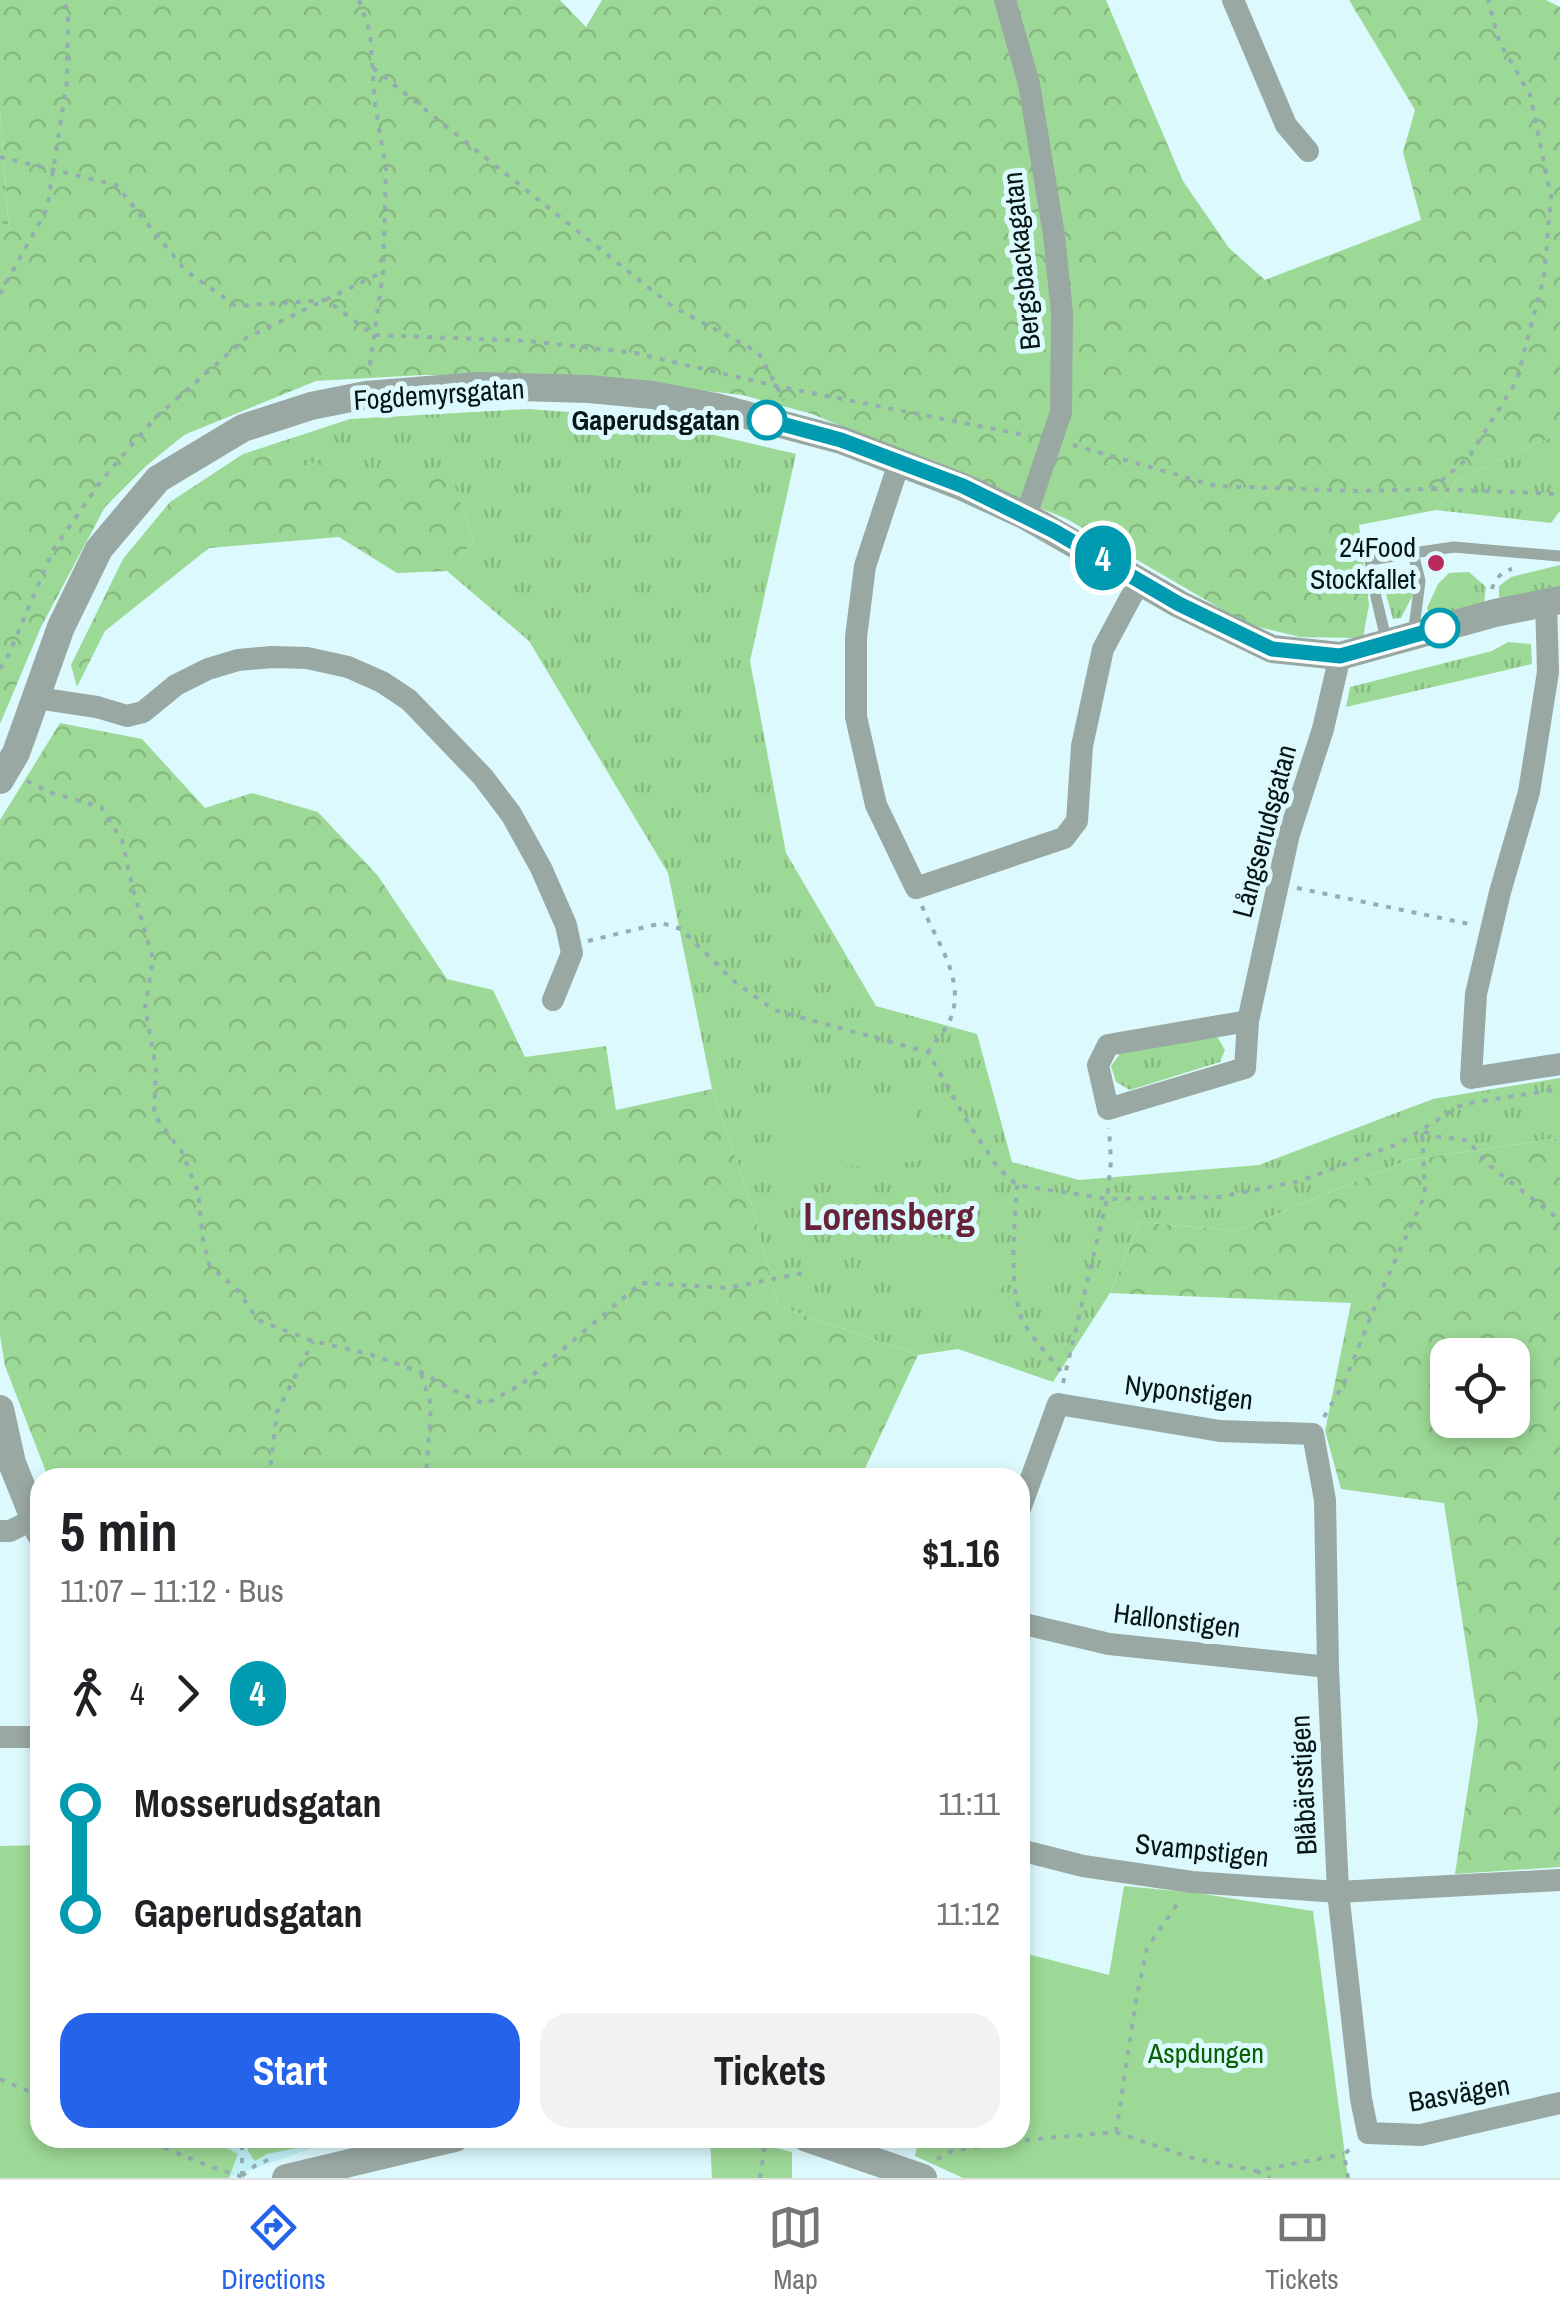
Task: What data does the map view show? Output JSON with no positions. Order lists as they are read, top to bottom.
{
  "streets": {
    "street": [
      "Bergsbackagatan",
      "Fogdemyrsgatan",
      "Långserudsgatan",
      "Nyponstigen",
      "Hallonstigen",
      "Blåbärsstigen",
      "Svampstigen",
      "Basvägen"
    ]
  },
  "crossings": [
    ["Bergsbackagatan", "Fogdemyrsgatan"],
    ["Fogdemyrsgatan", "Långserudsgatan"],
    ["Nyponstigen", "Blåbärsstigen"],
    ["Hallonstigen", "Blåbärsstigen"],
    ["Blåbärsstigen", "Svampstigen"],
    ["Blåbärsstigen", "Basvägen"]
  ],
  "districts": ["Lorensberg"],
  "parks": ["Aspdungen"],
  "places": ["Gaperudsgatan", "24Food Stockfallet"],
  "lines": ["bus line 4"],
  "page": {
    "on_map": "4",
    "heading": ["5 min", "11:07 – 11:12 · Bus", "$1.16"],
    "legs": ["4", "4"],
    "list": [
      {
        "name": "Mosserudsgatan",
        "value": "11:11"
      },
      {
        "name": "Gaperudsgatan",
        "value": "11:12"
      }
    ],
    "buttons": ["Start", "Tickets"],
    "tabs": ["Directions", "Map", "Tickets"]
  }
}
